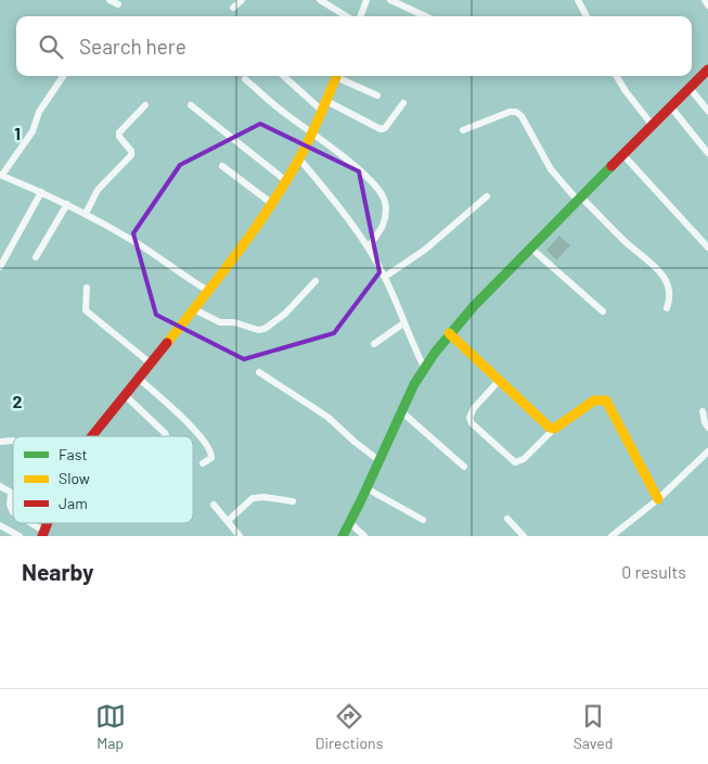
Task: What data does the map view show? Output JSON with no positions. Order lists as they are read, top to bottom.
{
  "legend": ["Fast", "Slow", "Jam"],
  "page": {
    "search": "Search here",
    "heading": ["Nearby", "0 results"],
    "nav": ["Map", "Directions", "Saved"]
  },
  "grid": {
    "rows": ["1", "2"]
  }
}
